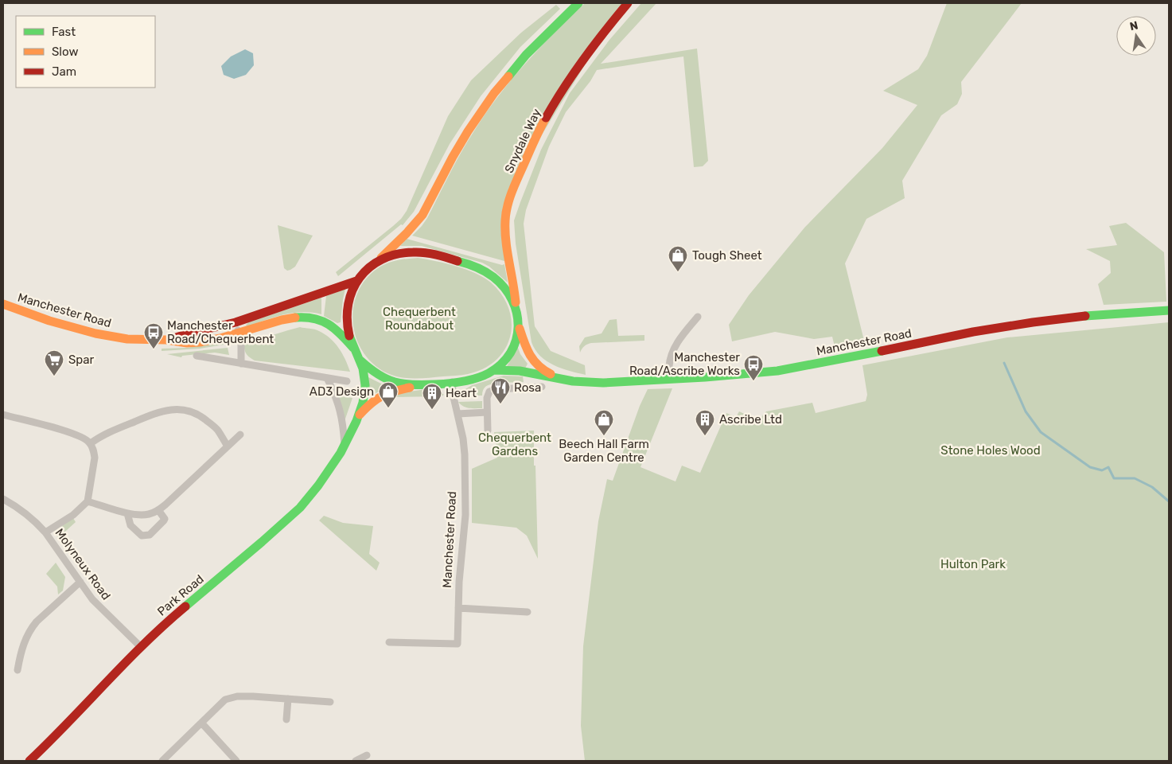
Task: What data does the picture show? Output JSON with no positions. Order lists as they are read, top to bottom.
{
  "streets": {
    "main road": ["Snydale Way", "Manchester Road", "Park Road"],
    "street": ["Molyneux Road"]
  },
  "crossings": [
    ["Molyneux Road", "Park Road"]
  ],
  "parks": [
    "Chequerbent Roundabout",
    "Chequerbent Gardens",
    "Stone Holes Wood",
    "Hulton Park"
  ],
  "places": {
    "shop": ["Tough Sheet", "AD3 Design", "Beech Hall Farm Garden Centre"],
    "bus stop": ["Manchester Road/Chequerbent", "Manchester Road/Ascribe Works"],
    "supermarket": ["Spar"],
    "restaurant": ["Rosa"],
    "building": ["Heart", "Ascribe Ltd"]
  },
  "legend": ["Fast", "Slow", "Jam"],
  "north": "top"
}
